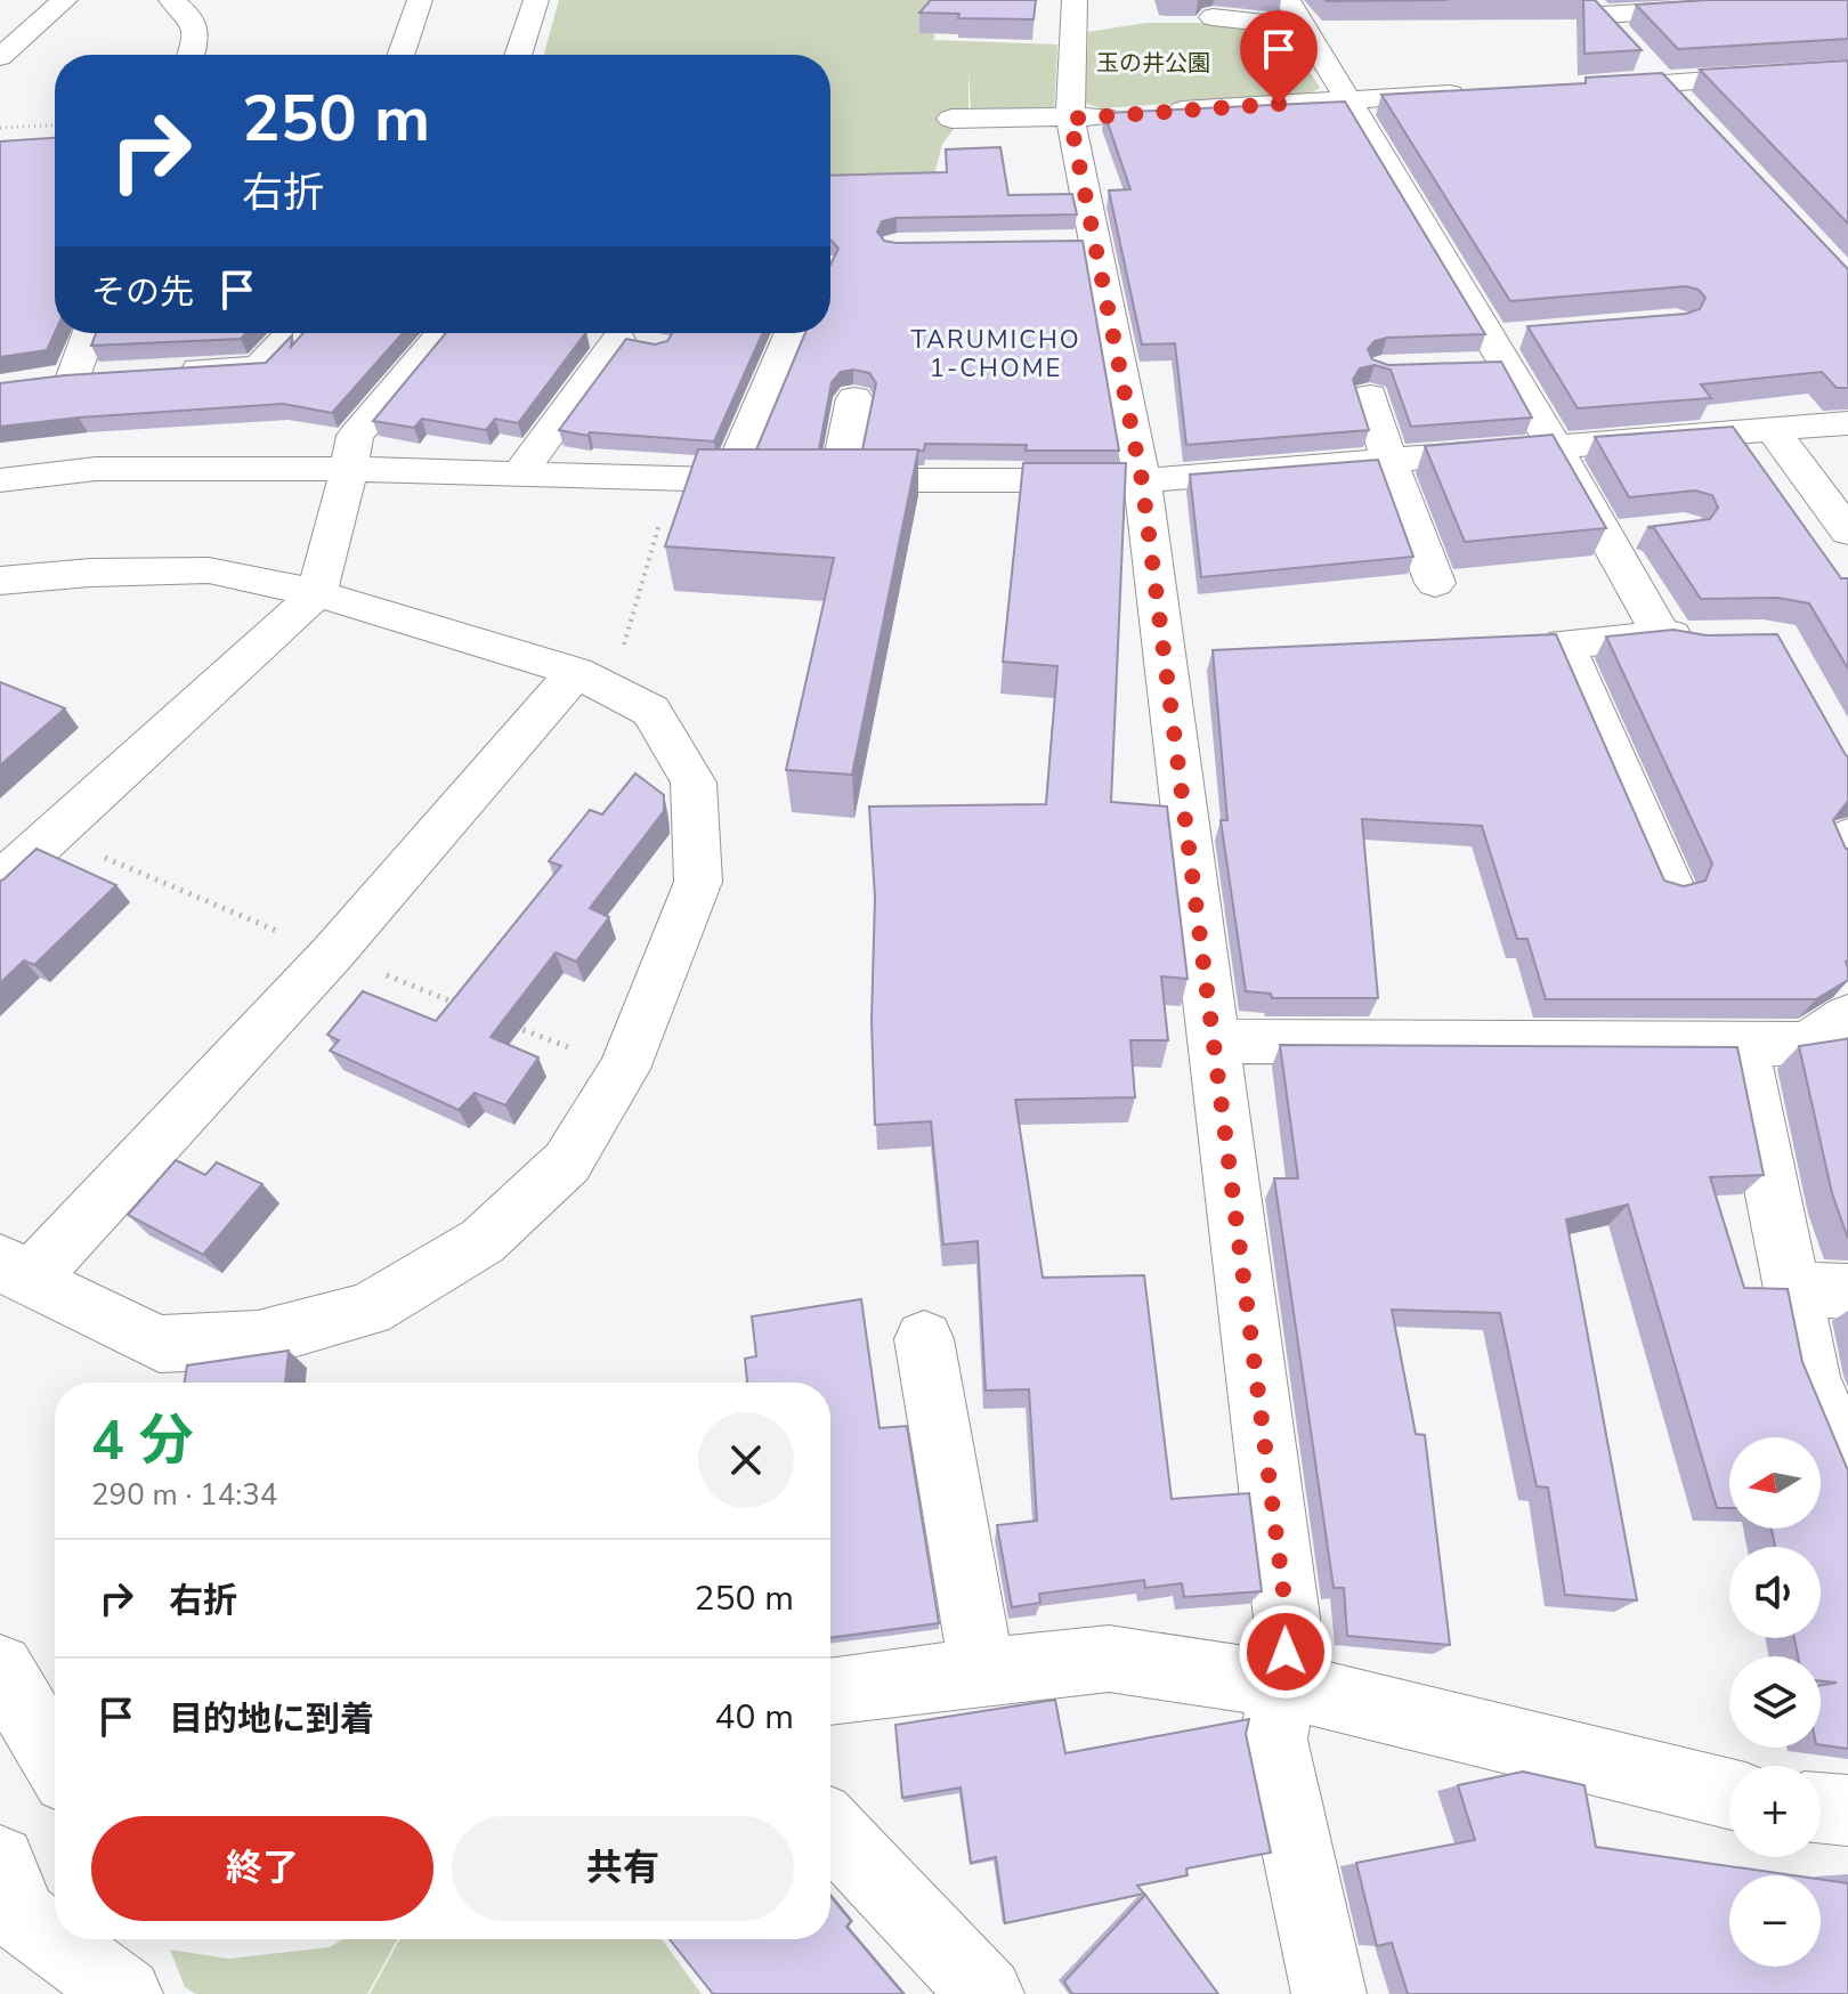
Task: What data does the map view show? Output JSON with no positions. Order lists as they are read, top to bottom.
{
  "districts": ["TARUMICHO 1-CHOME"],
  "parks": ["玉の井公園"],
  "north": "left",
  "page": {
    "turn": ["250 m", "右折"],
    "then": "その先",
    "heading": ["4 分", "290 m · 14:34"],
    "map_buttons": ["+", "−"],
    "list": [
      {
        "name": "右折",
        "value": "250 m"
      },
      {
        "name": "目的地に到着",
        "value": "40 m"
      }
    ],
    "buttons": ["終了", "共有"]
  }
}
